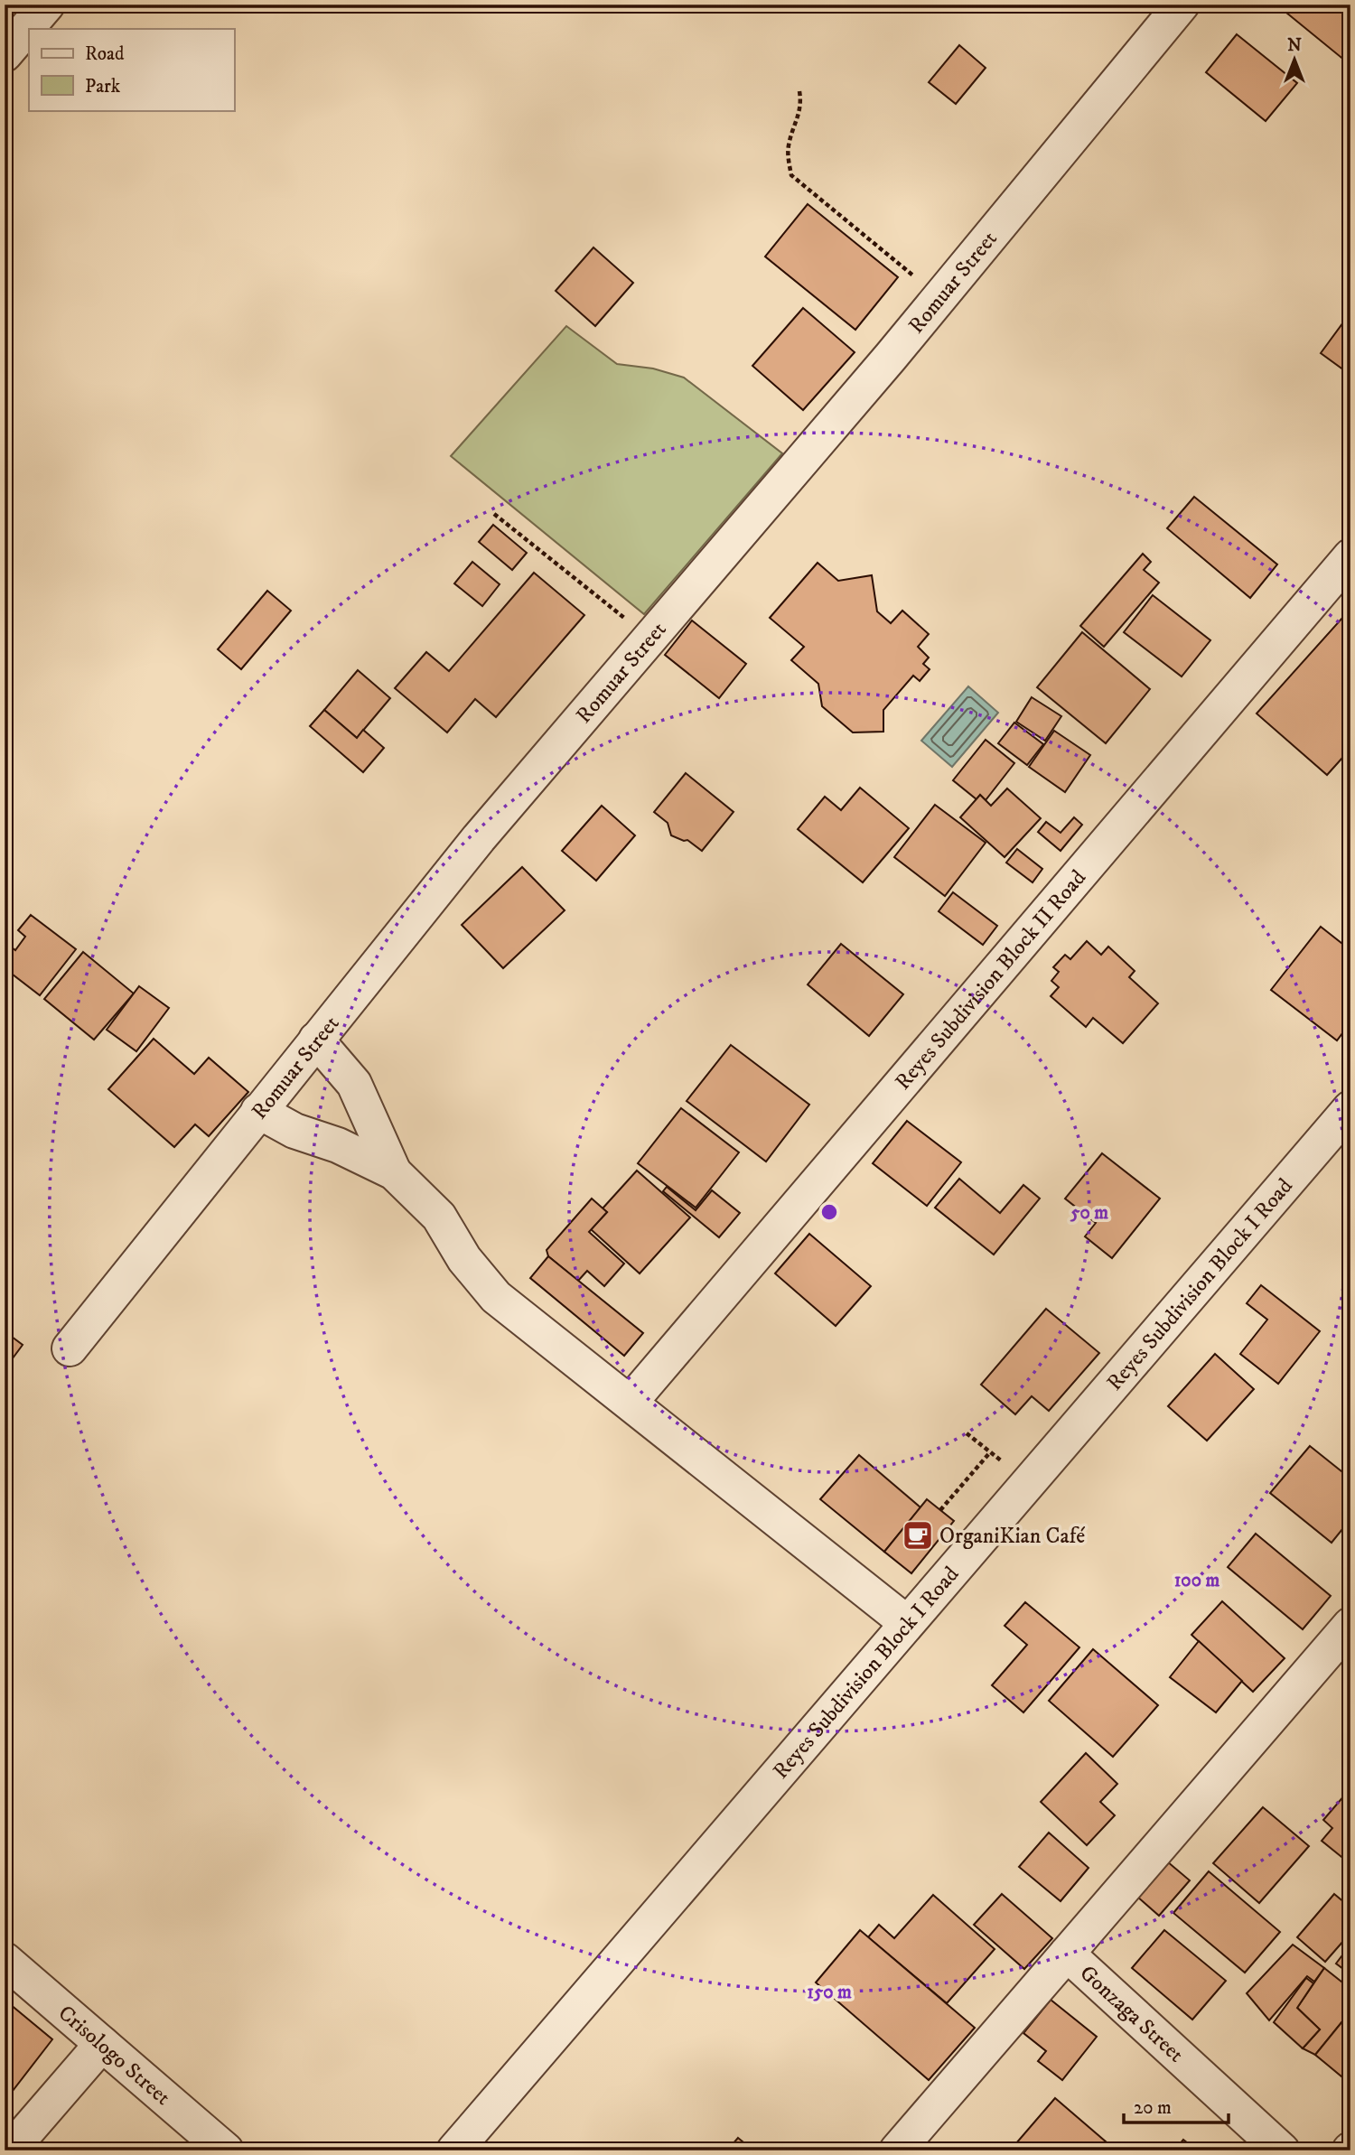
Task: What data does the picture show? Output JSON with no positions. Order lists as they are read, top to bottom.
{
  "streets": {
    "street": [
      "Romuar Street",
      "Reyes Subdivision Block II Road",
      "Reyes Subdivision Block I Road",
      "Gonzaga Street",
      "Crisologo Street"
    ]
  },
  "places": {
    "cafe": ["OrganiKian Café"]
  },
  "legend": ["Road", "Park"],
  "scale_bar": "20 m",
  "north": "top",
  "rings": ["50 m", "100 m", "150 m"]
}
